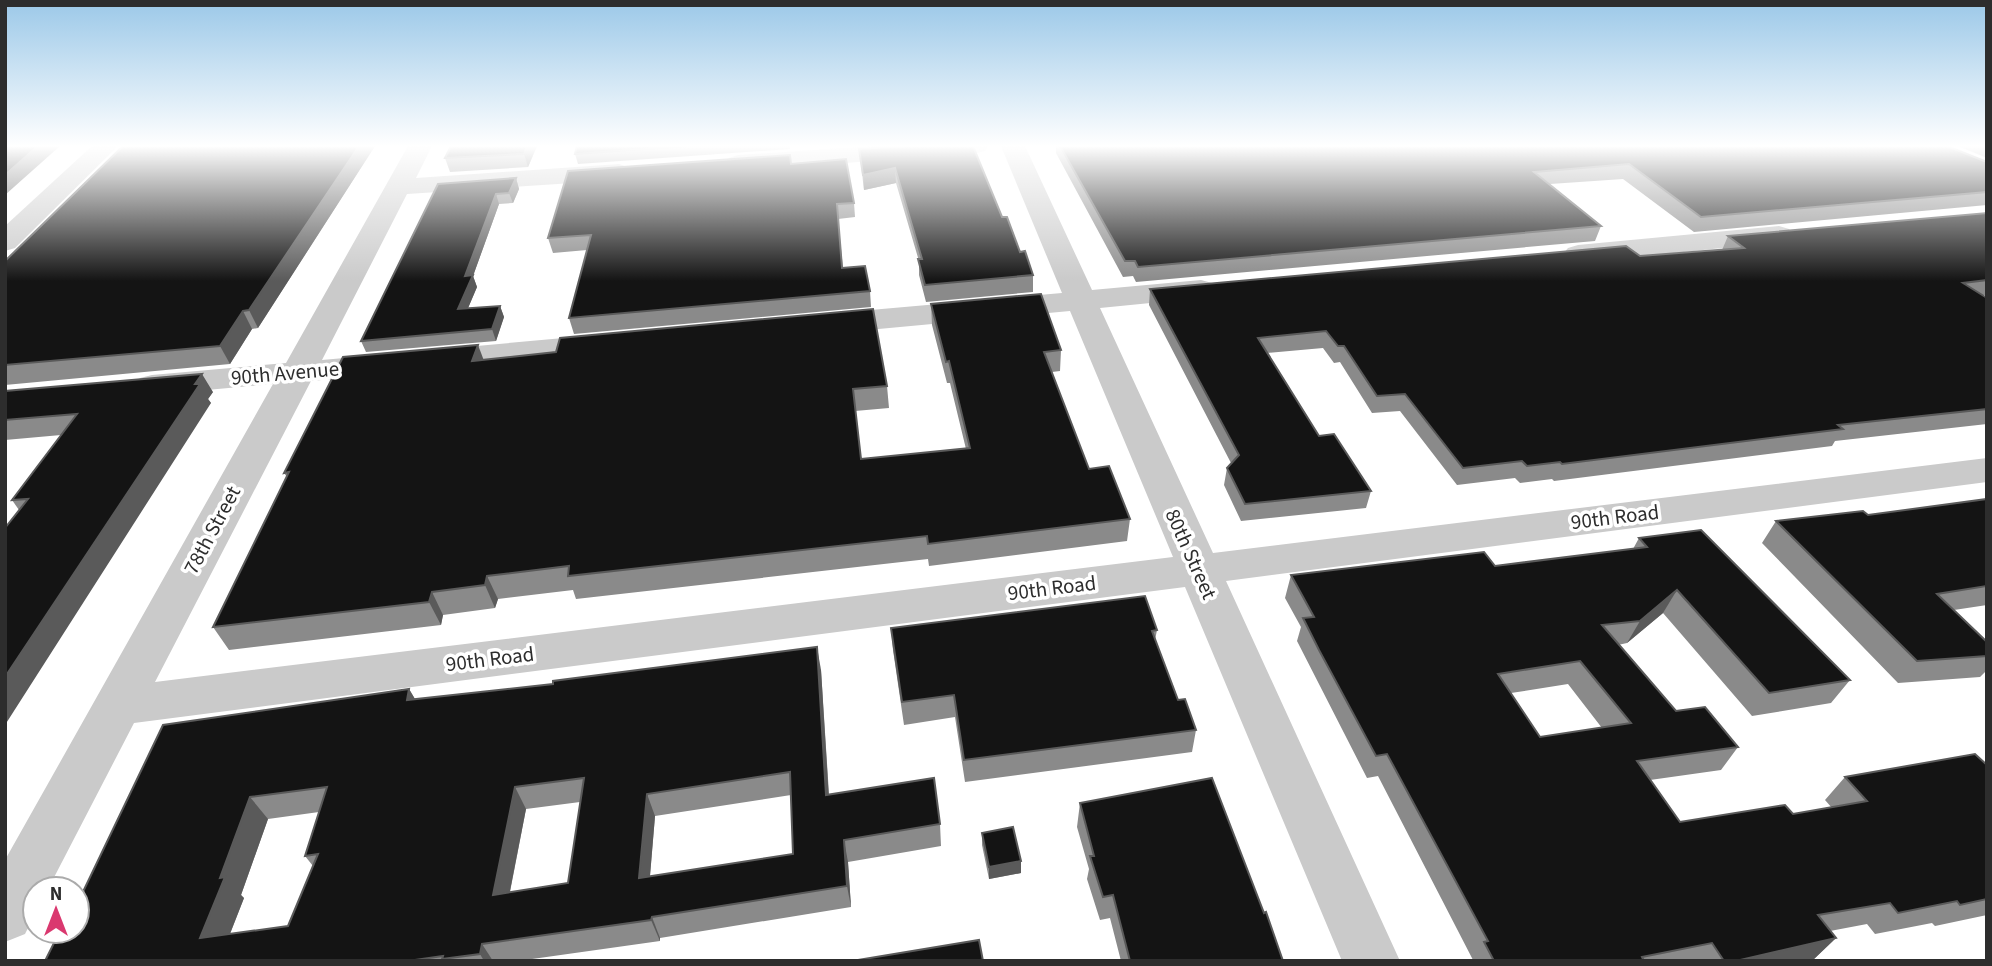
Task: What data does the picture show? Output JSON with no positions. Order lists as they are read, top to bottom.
{
  "streets": {
    "street": [
      "90th Avenue",
      "90th Road",
      "78th Street",
      "80th Street"
    ]
  },
  "crossings": [
    ["90th Avenue", "78th Street"],
    ["90th Road", "78th Street"],
    ["90th Road", "80th Street"]
  ],
  "north": "top"
}
